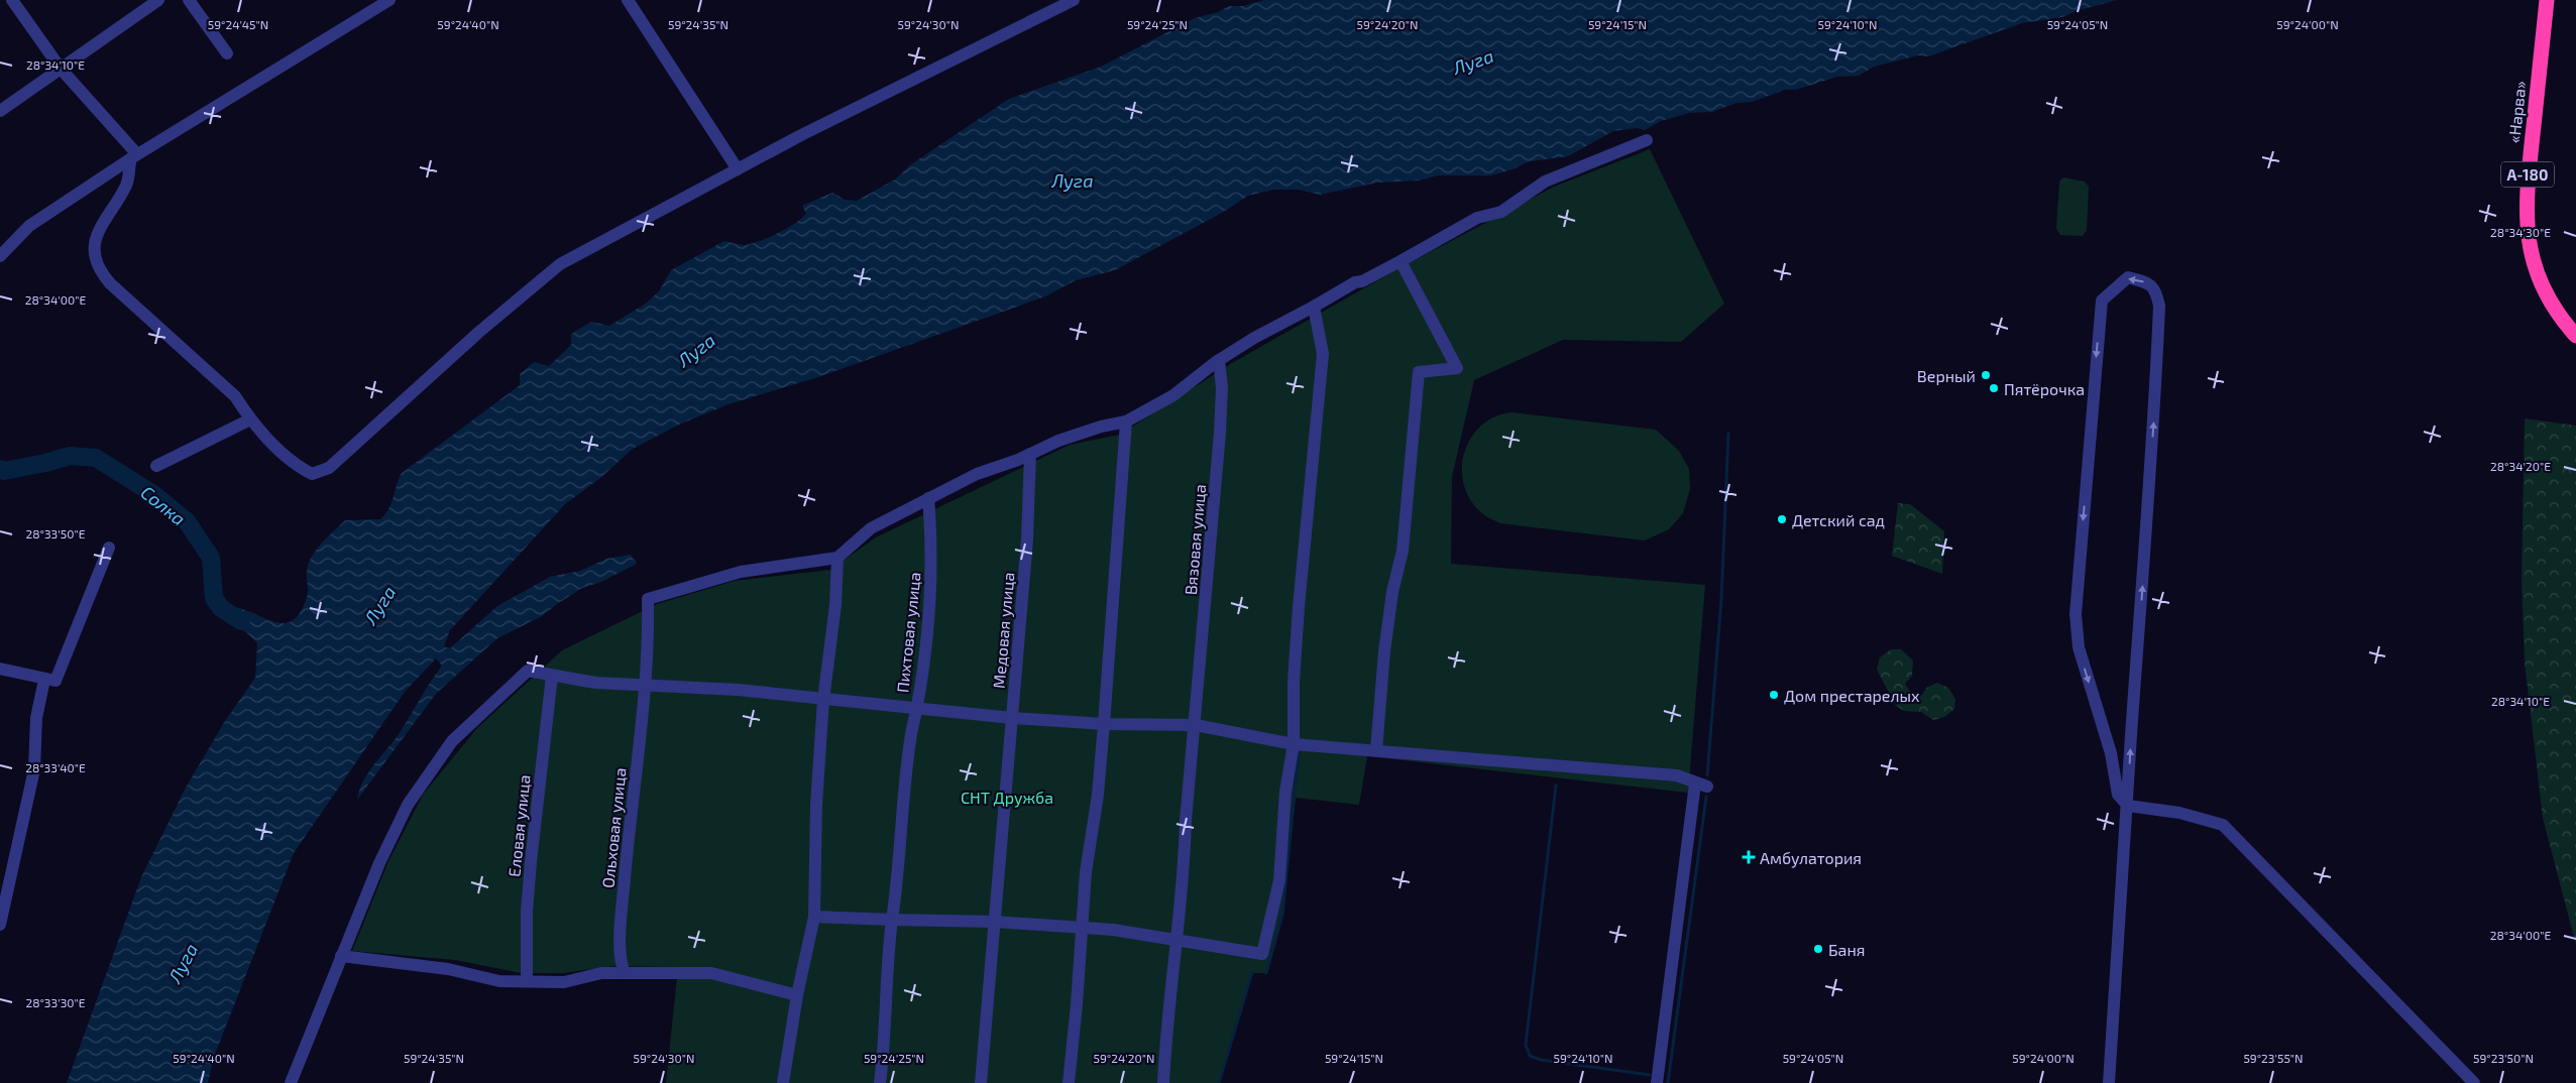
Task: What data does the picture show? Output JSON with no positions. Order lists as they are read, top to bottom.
{
  "streets": {
    "highway": ["«Нарва»", "А-180"],
    "street": [
      "Вязовая улица",
      "Медовая улица",
      "Пихтовая улица",
      "Еловая улица",
      "Ольховая улица"
    ]
  },
  "water": ["Луга", "Солка"],
  "parks": ["СНТ Дружба"],
  "places": {
    "other": [
      "Верный",
      "Пятёрочка",
      "Детский сад",
      "Дом престарелых",
      "Баня"
    ],
    "health": ["Амбулатория"]
  },
  "coordinates": [
    "59°24'45\"N",
    "59°24'40\"N",
    "59°24'35\"N",
    "59°24'30\"N",
    "59°24'25\"N",
    "59°24'20\"N",
    "59°24'15\"N",
    "59°24'10\"N",
    "59°24'05\"N",
    "59°24'00\"N",
    "28°34'10\"E",
    "28°34'30\"E",
    "28°34'00\"E",
    "28°34'20\"E",
    "28°33'50\"E",
    "28°33'40\"E",
    "28°33'30\"E",
    "59°23'55\"N",
    "59°23'50\"N"
  ]
}
